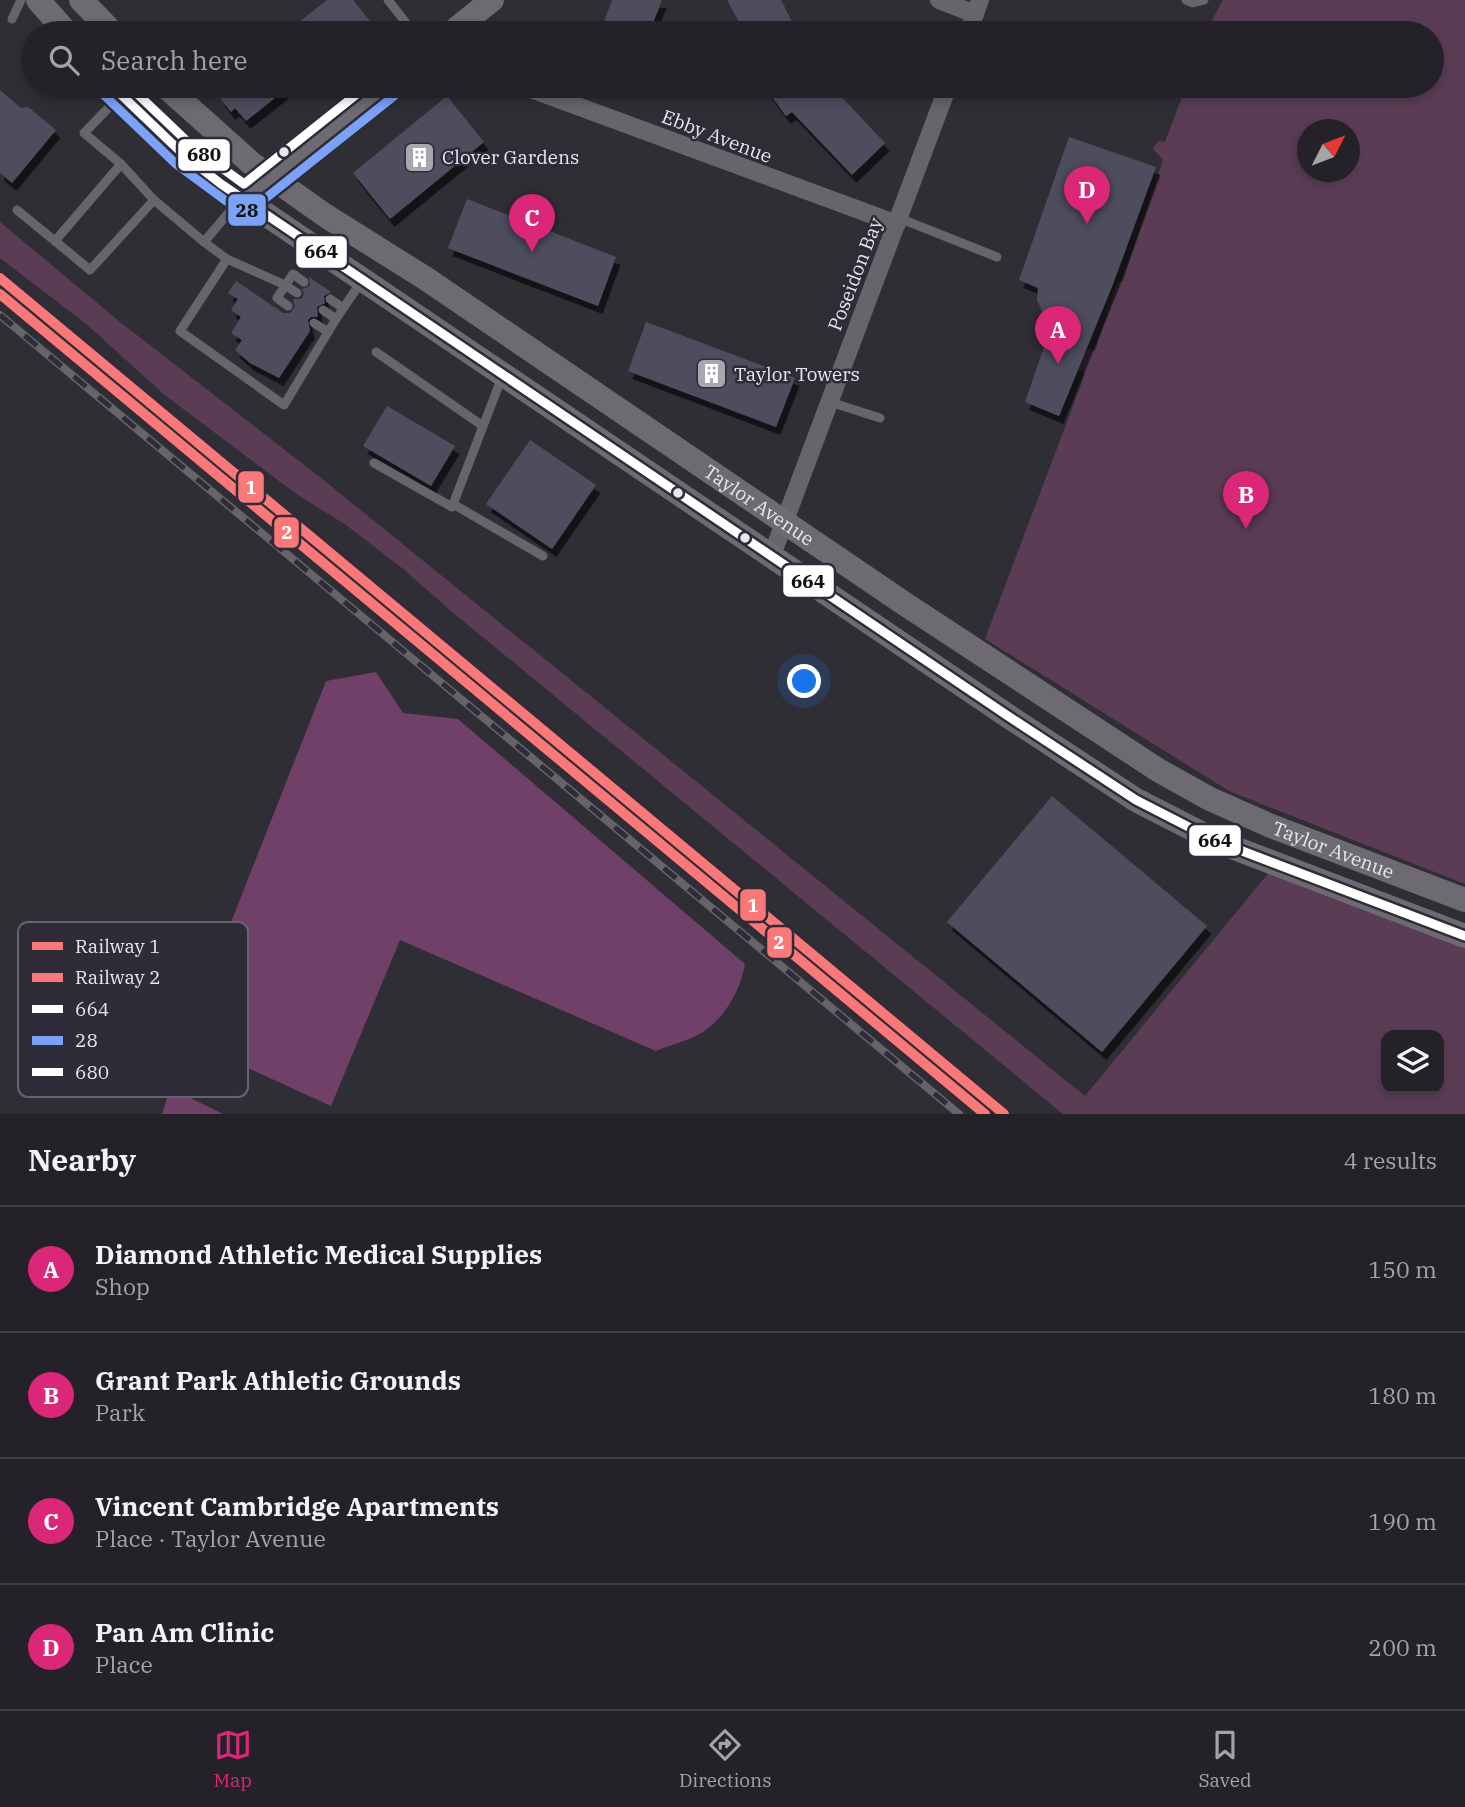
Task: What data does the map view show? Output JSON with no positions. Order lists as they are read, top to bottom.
{
  "streets": {
    "main road": ["Taylor Avenue"],
    "street": ["Ebby Avenue", "Poseidon Bay"]
  },
  "crossings": [
    ["Ebby Avenue", "Poseidon Bay"],
    ["Poseidon Bay", "Taylor Avenue"]
  ],
  "places": {
    "building": ["Clover Gardens", "Taylor Towers"]
  },
  "lines": [
    "transit line 664",
    "transit line 28",
    "transit line 680",
    "rail line 1",
    "rail line 2"
  ],
  "legend": [
    "Railway 1",
    "Railway 2",
    "664",
    "28",
    "680"
  ],
  "north": "top right",
  "page": {
    "search": "Search here",
    "pins": [
      "D",
      "C",
      "A",
      "B"
    ],
    "heading": ["Nearby", "4 results"],
    "list": [
      {
        "mark": "A",
        "name": "Diamond Athletic Medical Supplies",
        "note": "Shop",
        "value": "150 m"
      },
      {
        "mark": "B",
        "name": "Grant Park Athletic Grounds",
        "note": "Park",
        "value": "180 m"
      },
      {
        "mark": "C",
        "name": "Vincent Cambridge Apartments",
        "note": "Place · Taylor Avenue",
        "value": "190 m"
      },
      {
        "mark": "D",
        "name": "Pan Am Clinic",
        "note": "Place",
        "value": "200 m"
      }
    ],
    "nav": ["Map", "Directions", "Saved"]
  }
}
